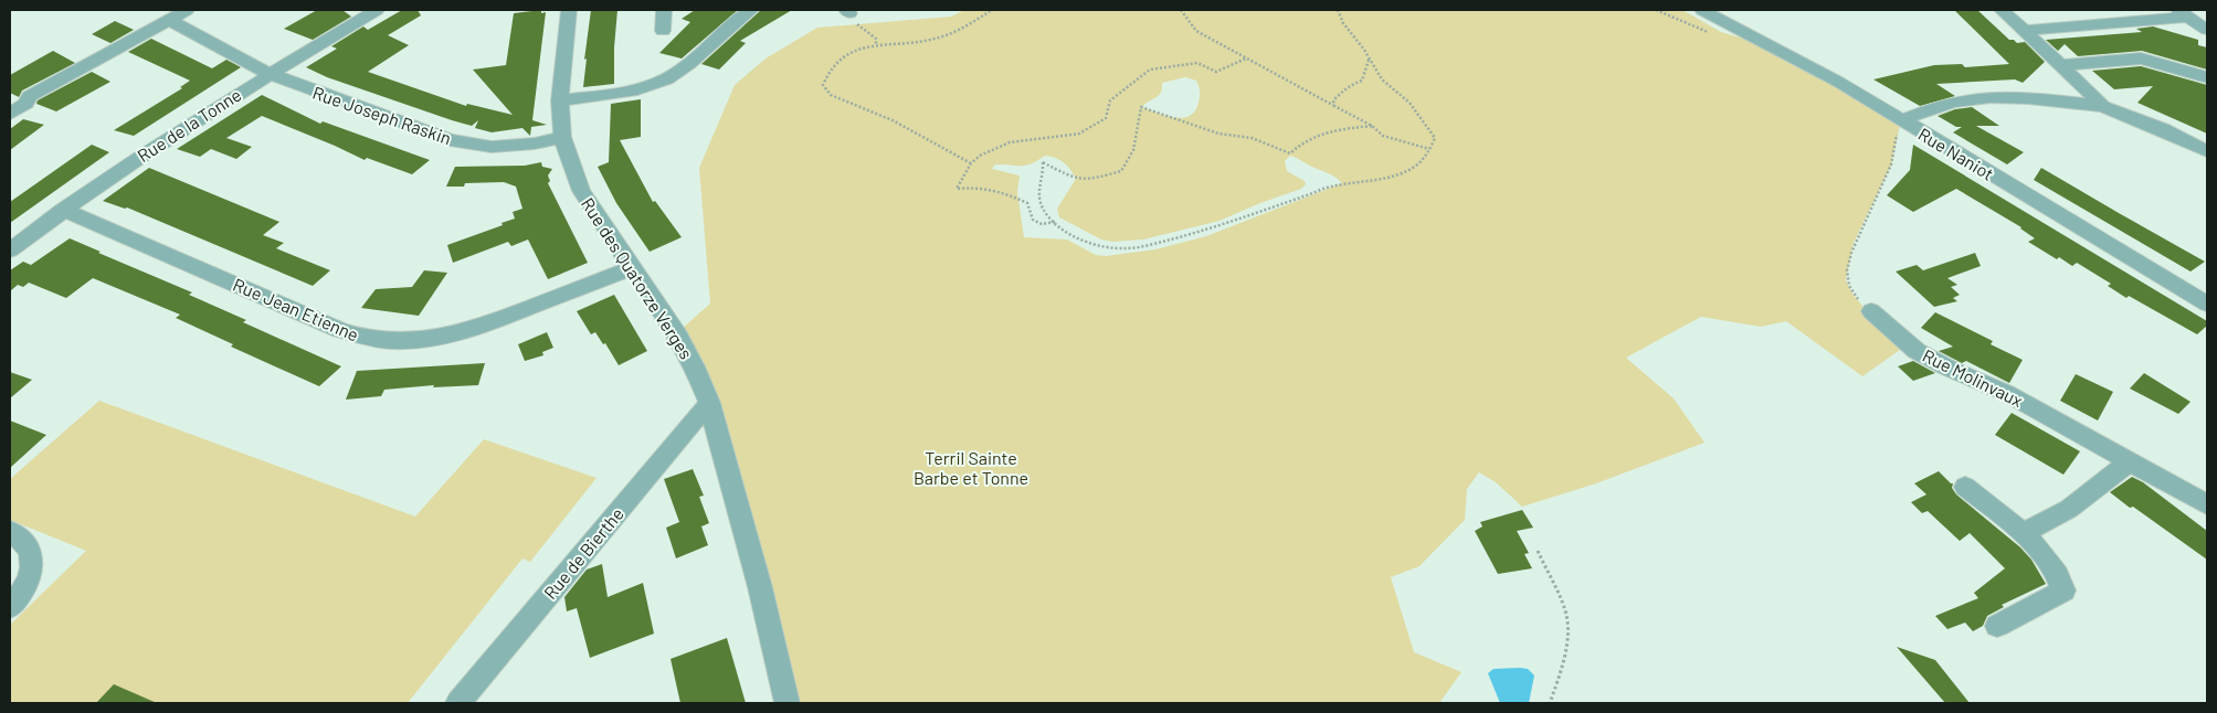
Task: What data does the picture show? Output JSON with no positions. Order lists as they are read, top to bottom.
{
  "streets": {
    "street": [
      "Rue Joseph Raskin",
      "Rue de la Tonne",
      "Rue Naniot",
      "Rue des Quatorze Verges",
      "Rue Jean Etienne",
      "Rue Molinvaux",
      "Rue de Bierthe"
    ]
  },
  "crossings": [
    ["Rue Joseph Raskin", "Rue de la Tonne"],
    ["Rue Joseph Raskin", "Rue des Quatorze Verges"],
    ["Rue de la Tonne", "Rue Jean Etienne"],
    ["Rue des Quatorze Verges", "Rue Jean Etienne"],
    ["Rue des Quatorze Verges", "Rue de Bierthe"]
  ],
  "parks": ["Terril Sainte Barbe et Tonne"]
}
